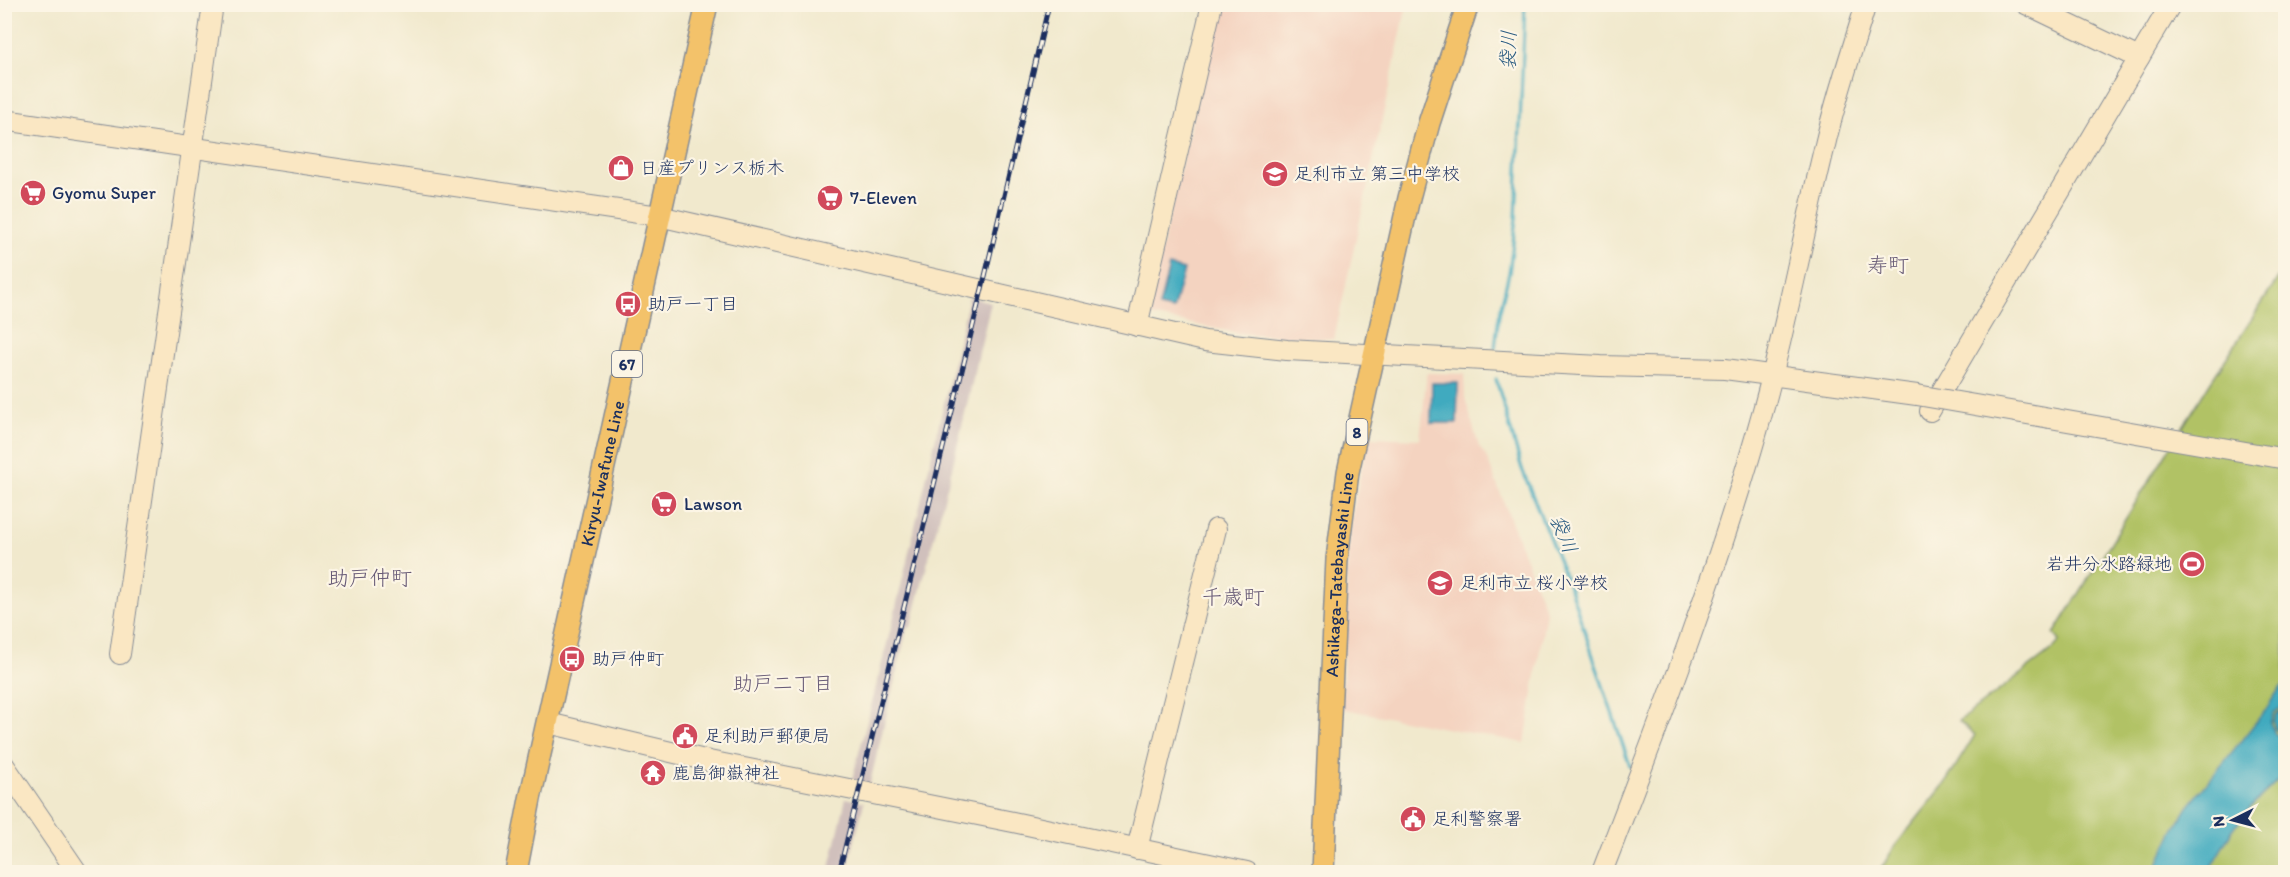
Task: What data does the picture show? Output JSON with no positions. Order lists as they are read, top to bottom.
{
  "streets": {
    "main road": [
      "67",
      "8",
      "Kiryu-Iwafune Line",
      "Ashikaga-Tatebayashi Line"
    ]
  },
  "districts": [
    "寿町",
    "助戸仲町",
    "千歳町",
    "助戸二丁目"
  ],
  "water": ["袋川"],
  "places": {
    "shop": ["日産プリンス栃木"],
    "school or university": ["足利市立 第三中学校", "足利市立 桜小学校"],
    "supermarket": ["Gyomu Super", "7-Eleven", "Lawson"],
    "bus stop": ["助戸一丁目", "助戸仲町"],
    "sports": ["岩井分水路緑地"],
    "public building": ["足利助戸郵便局", "足利警察署"],
    "temple": ["鹿島御嶽神社"]
  },
  "north": "left"
}
